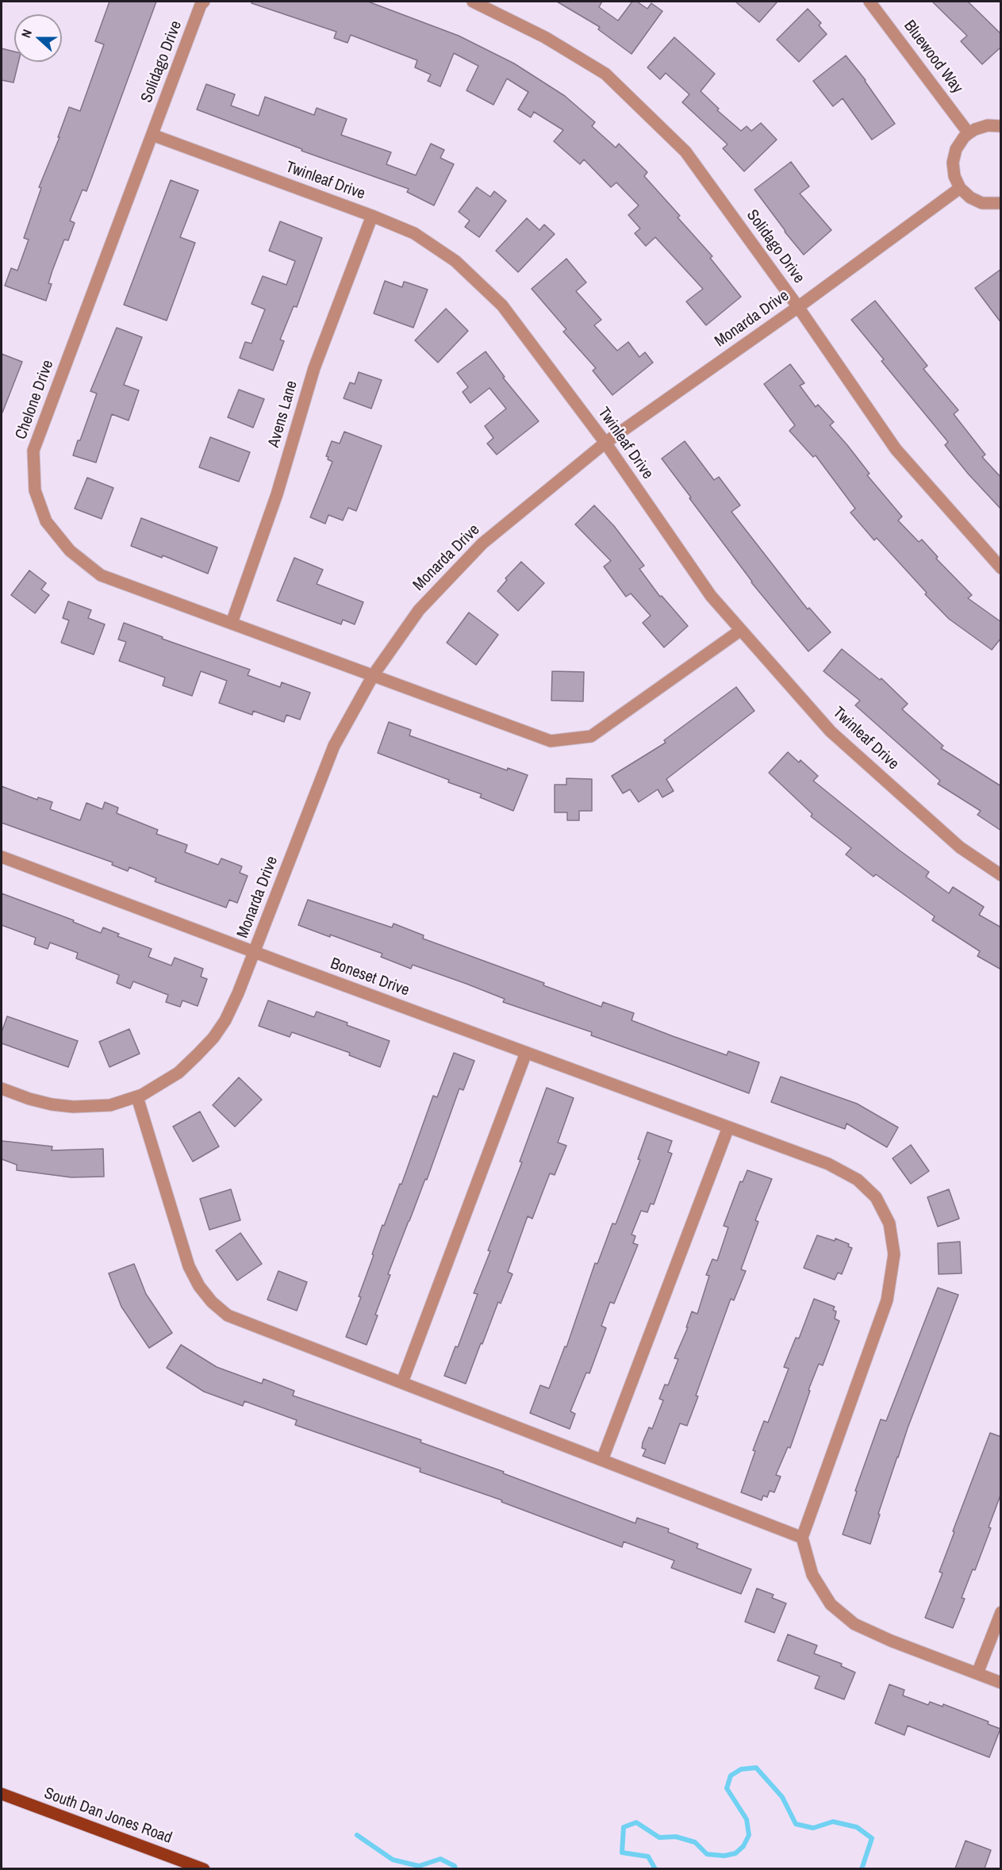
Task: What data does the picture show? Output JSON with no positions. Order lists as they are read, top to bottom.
{
  "streets": {
    "main road": ["South Dan Jones Road"],
    "street": [
      "Bluewood Way",
      "Solidago Drive",
      "Twinleaf Drive",
      "Monarda Drive",
      "Chelone Drive",
      "Avens Lane",
      "Boneset Drive"
    ]
  },
  "crossings": [
    ["Solidago Drive", "Twinleaf Drive"],
    ["Solidago Drive", "Monarda Drive"],
    ["Solidago Drive", "Chelone Drive"],
    ["Twinleaf Drive", "Monarda Drive"],
    ["Twinleaf Drive", "Chelone Drive"],
    ["Twinleaf Drive", "Avens Lane"],
    ["Monarda Drive", "Chelone Drive"],
    ["Monarda Drive", "Boneset Drive"],
    ["Chelone Drive", "Avens Lane"]
  ],
  "north": "left"
}
